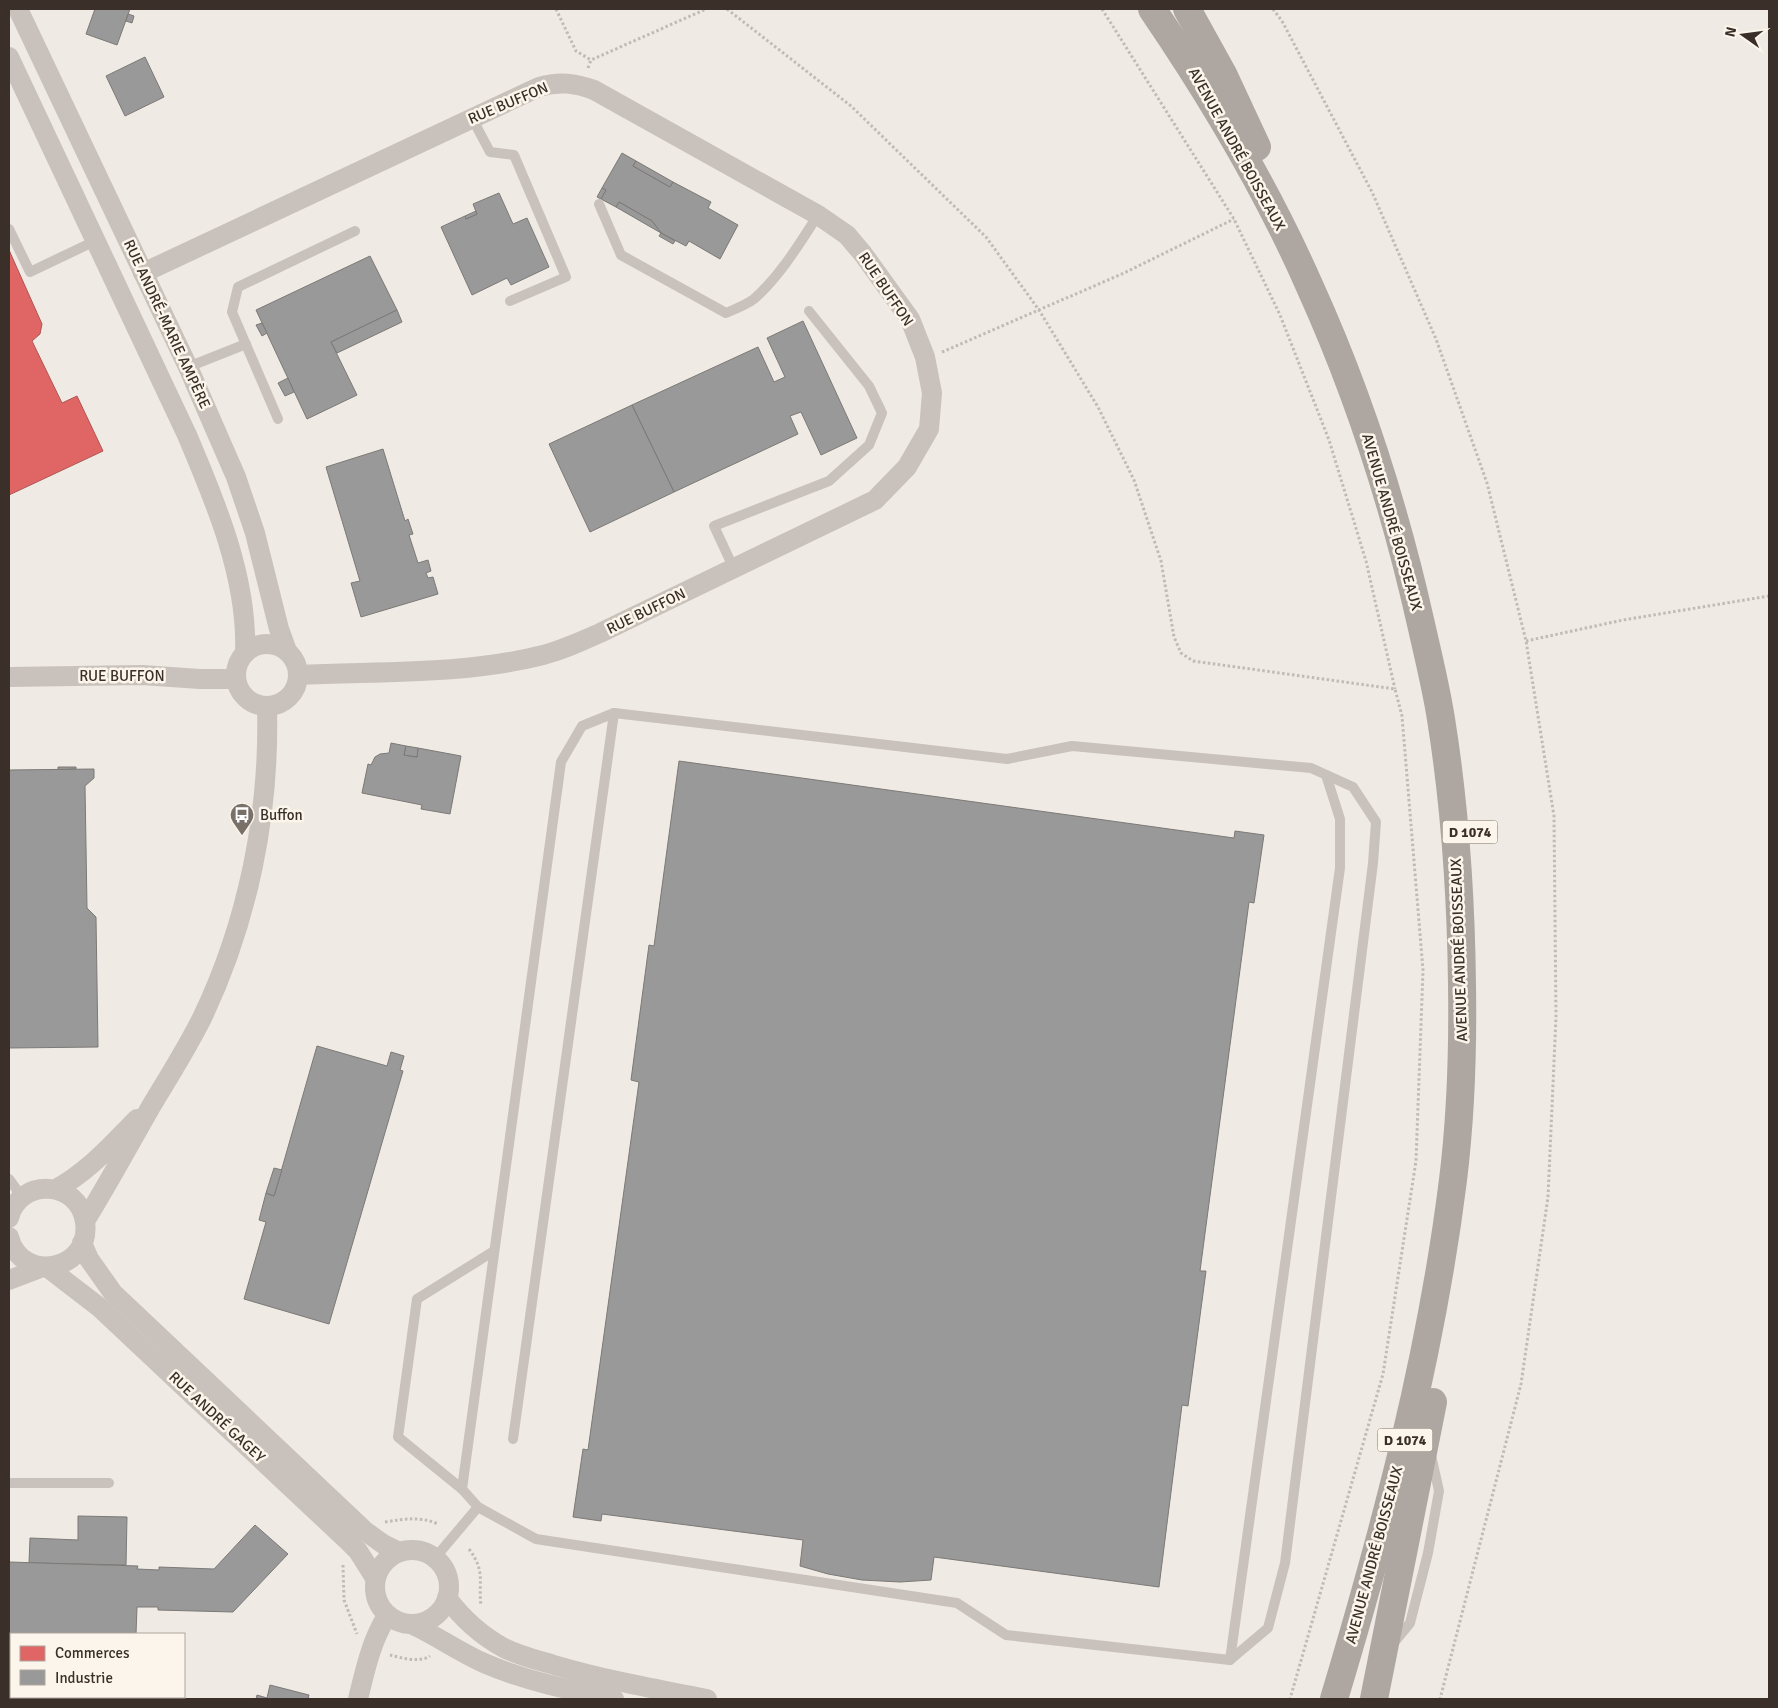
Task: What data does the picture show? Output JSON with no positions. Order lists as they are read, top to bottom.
{
  "streets": {
    "main road": ["AVENUE ANDRÉ BOISSEAUX", "D 1074"],
    "street": ["RUE BUFFON", "RUE ANDRÉ-MARIE AMPÈRE", "RUE ANDRÉ GAGEY"]
  },
  "crossings": [
    ["RUE BUFFON", "RUE ANDRÉ-MARIE AMPÈRE"]
  ],
  "places": {
    "bus stop": ["Buffon"]
  },
  "legend": ["Commerces", "Industrie"],
  "north": "left"
}
